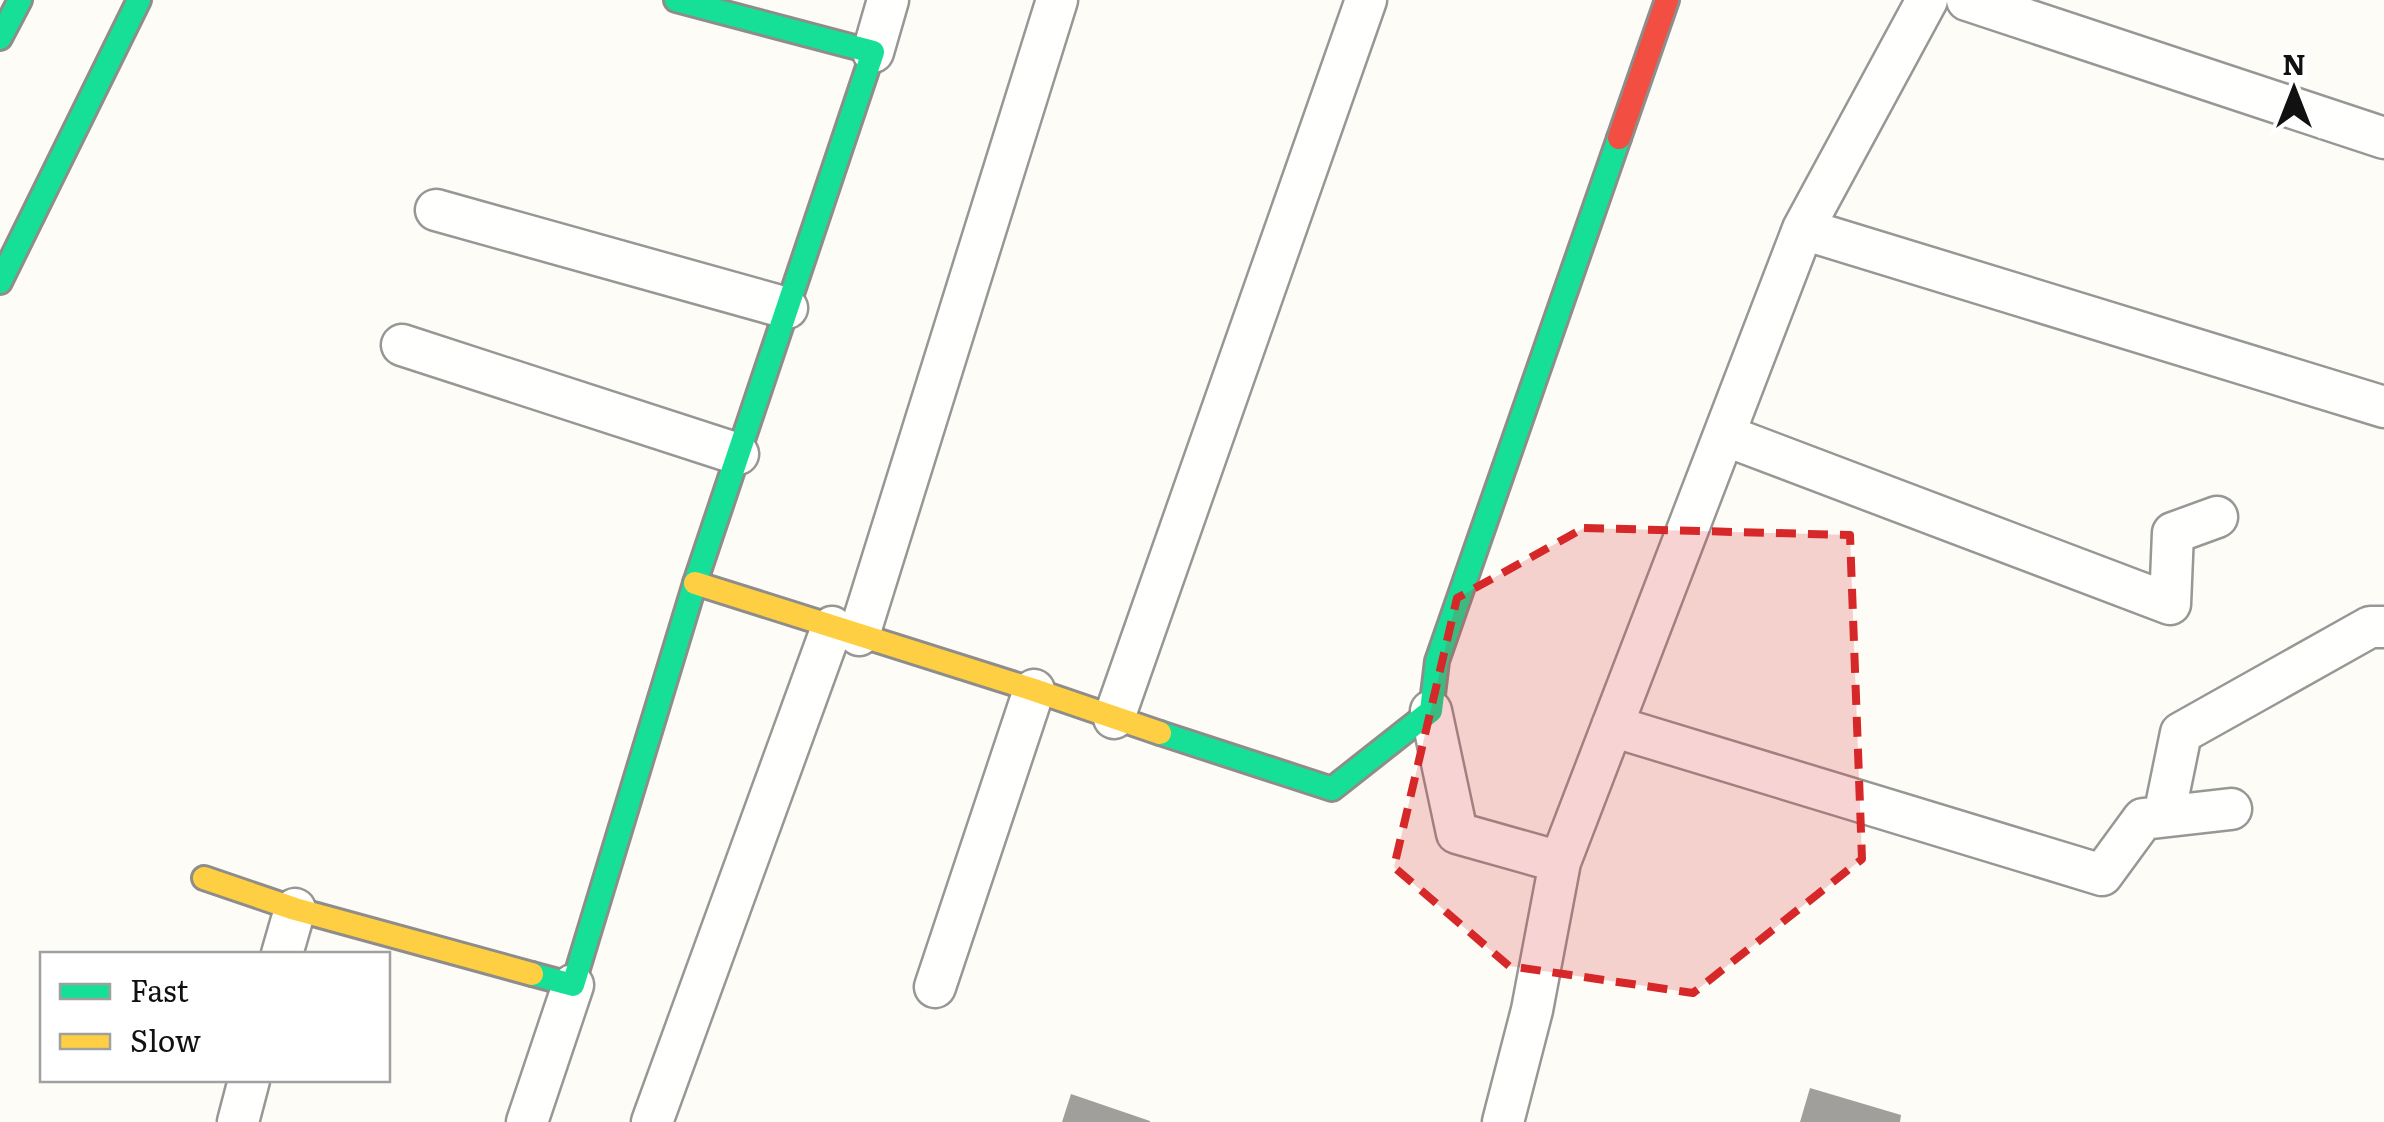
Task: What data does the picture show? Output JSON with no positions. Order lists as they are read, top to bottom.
{
  "legend": ["Fast", "Slow"],
  "north": "top"
}
